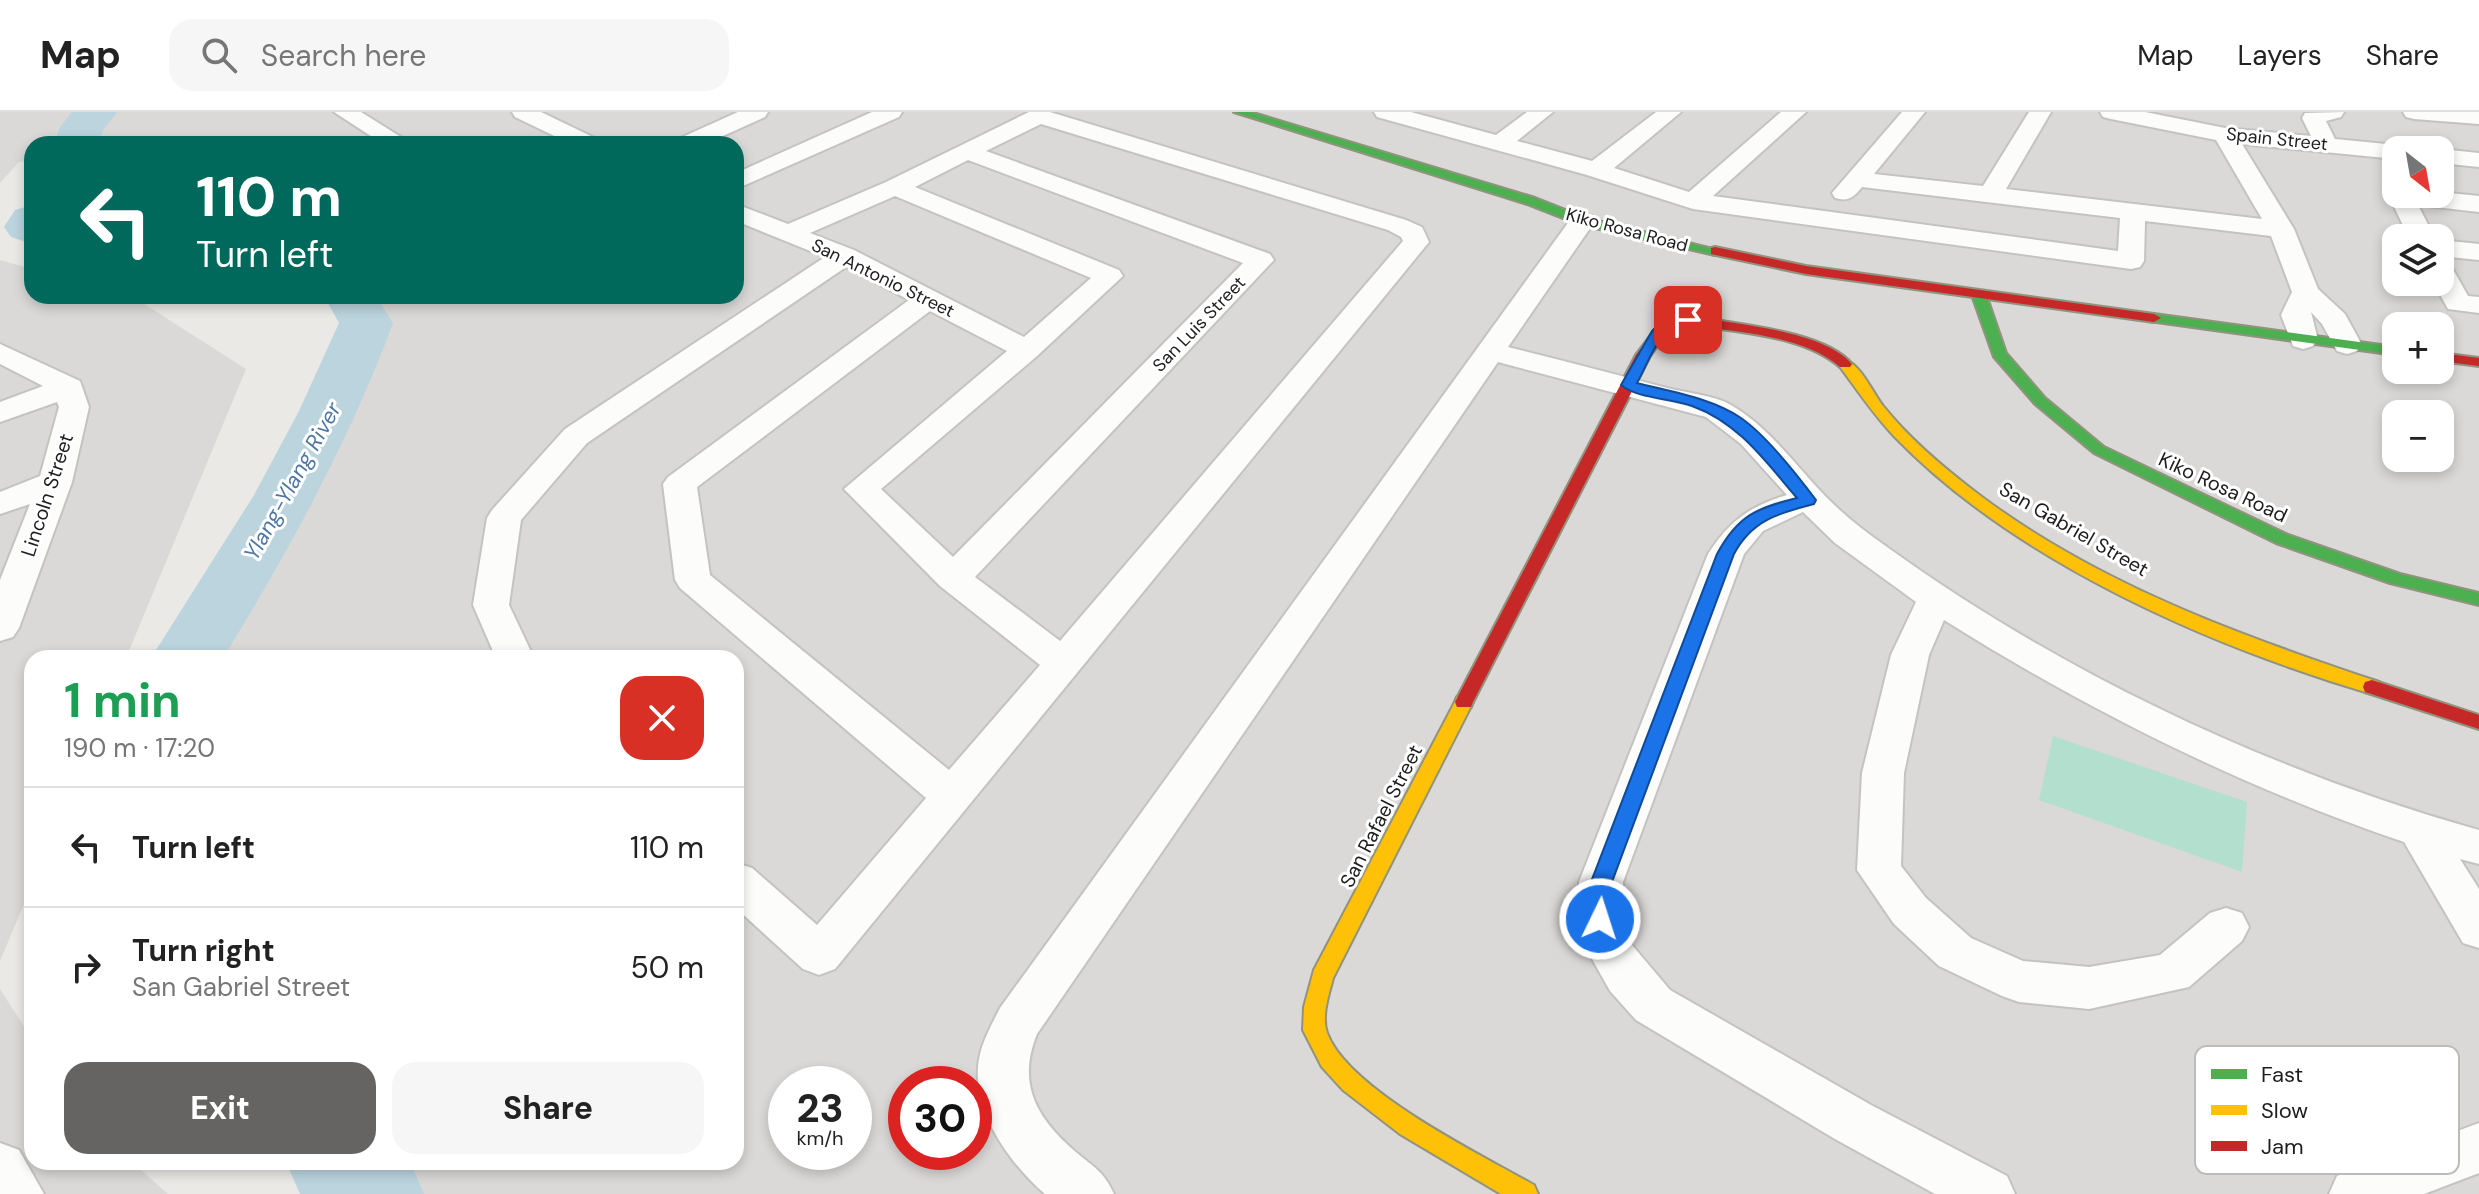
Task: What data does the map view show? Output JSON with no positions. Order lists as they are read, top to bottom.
{
  "streets": {
    "street": [
      "Spain Street",
      "Kiko Rosa Road",
      "San Antonio Street",
      "San Luis Street",
      "Lincoln Street",
      "San Gabriel Street",
      "San Rafael Street"
    ]
  },
  "crossings": [
    ["San Gabriel Street", "San Rafael Street"]
  ],
  "water": ["Ylang-Ylang River"],
  "legend": ["Fast", "Slow", "Jam"],
  "north": "bottom right",
  "page": {
    "header": "Map",
    "search": "Search here",
    "nav": ["Map", "Layers", "Share"],
    "map_buttons": ["+", "−"],
    "turn": ["110 m", "Turn left"],
    "heading": ["1 min", "190 m · 17:20"],
    "list": [
      {
        "name": "Turn left",
        "value": "110 m"
      },
      {
        "name": "Turn right",
        "note": "San Gabriel Street",
        "value": "50 m"
      }
    ],
    "buttons": ["Exit", "Share"],
    "speed": "23 km/h",
    "limit": "30"
  }
}
